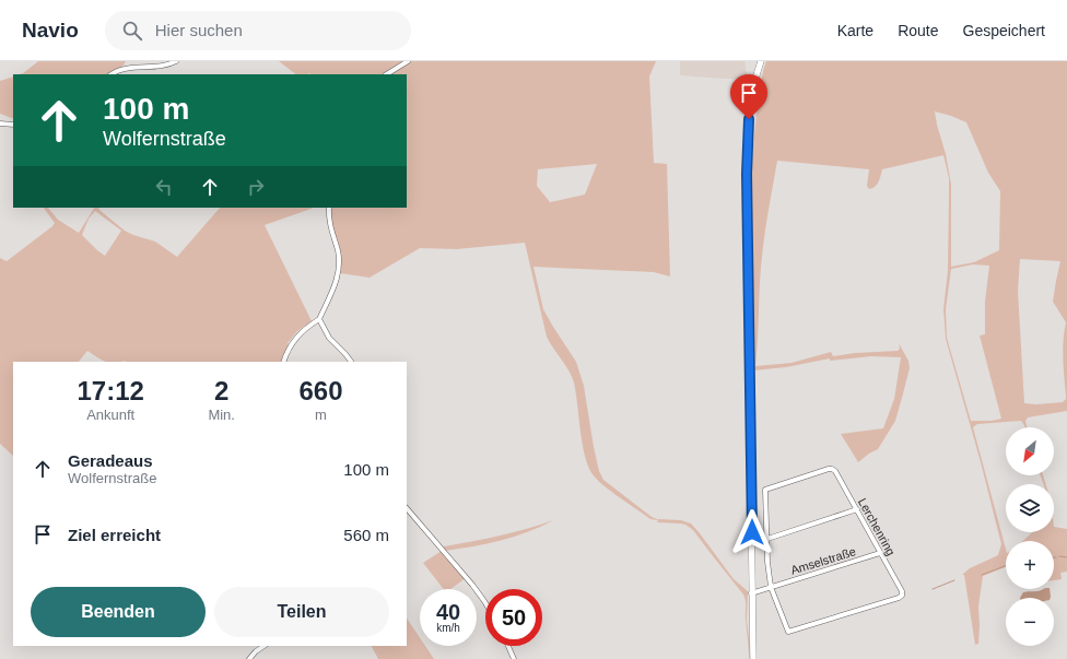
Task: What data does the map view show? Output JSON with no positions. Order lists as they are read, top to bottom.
{
  "streets": {
    "street": ["Lerchenring", "Amselstraße"]
  },
  "crossings": [
    ["Lerchenring", "Amselstraße"]
  ],
  "north": "bottom left",
  "page": {
    "header": "Navio",
    "search": "Hier suchen",
    "nav": ["Karte", "Route", "Gespeichert"],
    "turn": ["100 m", "Wolfernstraße"],
    "eta": [
      "17:12",
      "Ankunft",
      "2",
      "Min.",
      "660",
      "m"
    ],
    "map_buttons": ["+", "−"],
    "list": [
      {
        "name": "Geradeaus",
        "note": "Wolfernstraße",
        "value": "100 m"
      },
      {
        "name": "Ziel erreicht",
        "value": "560 m"
      }
    ],
    "buttons": ["Beenden", "Teilen"],
    "speed": "40 km/h",
    "limit": "50"
  }
}
